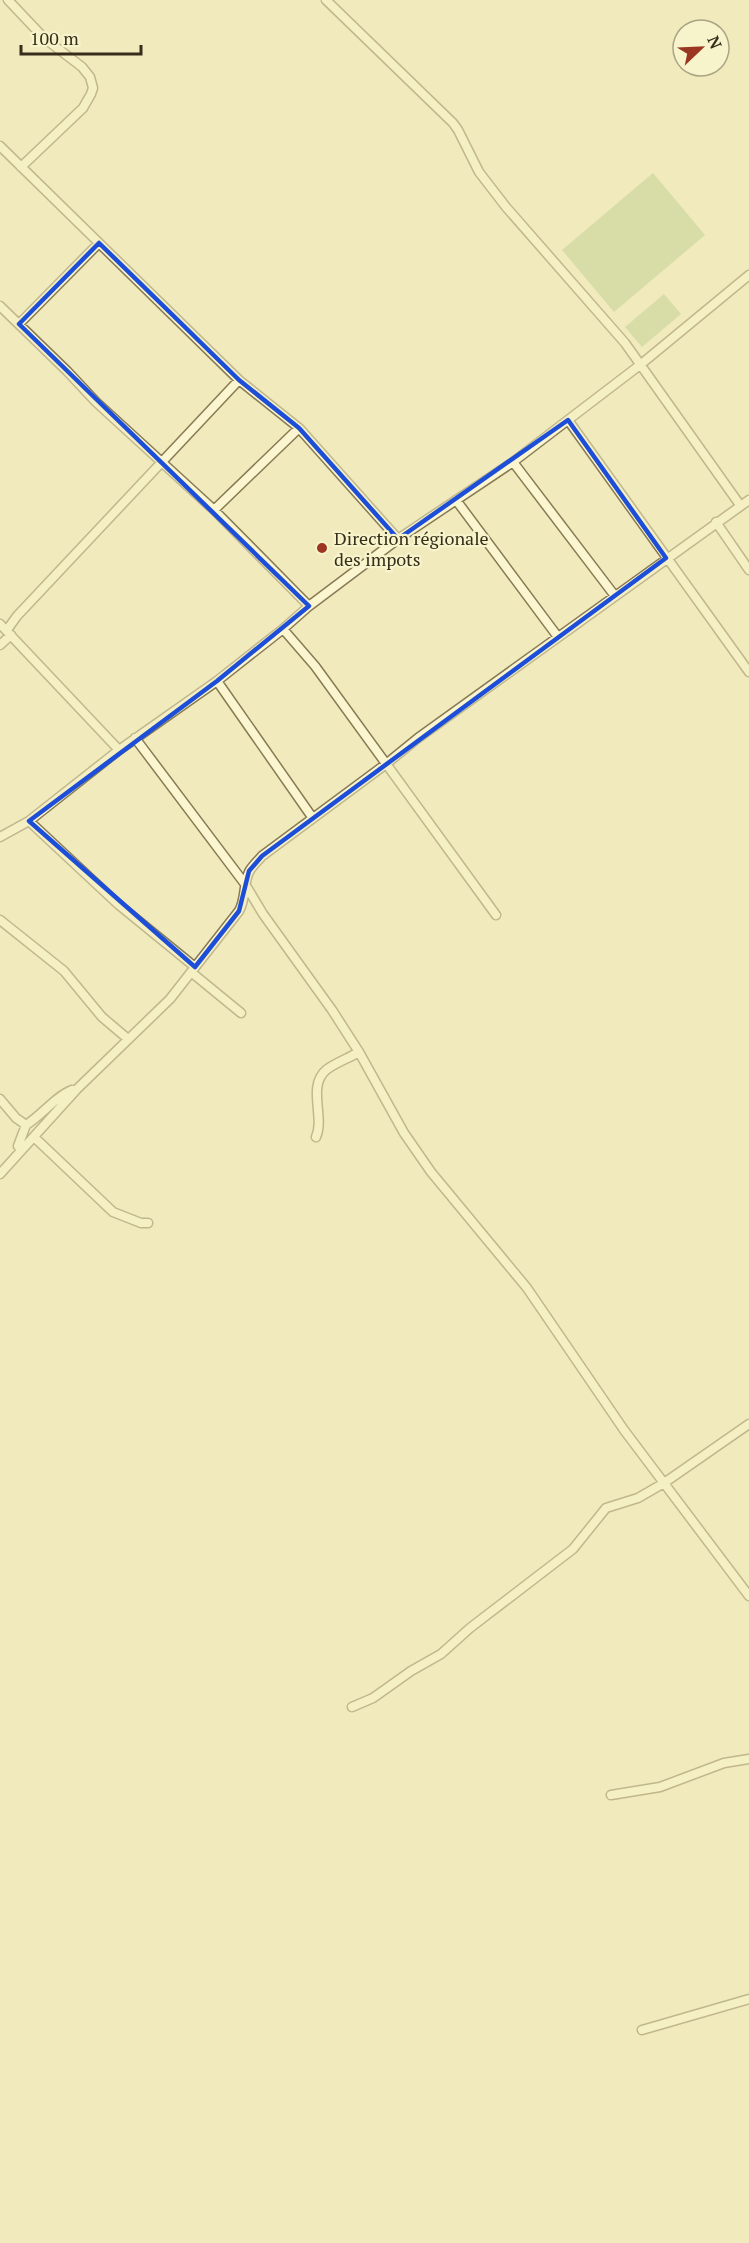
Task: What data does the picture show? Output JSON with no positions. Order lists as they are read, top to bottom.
{
  "places": ["Direction régionale des impots"],
  "scale_bar": "100 m",
  "north": "top right"
}
